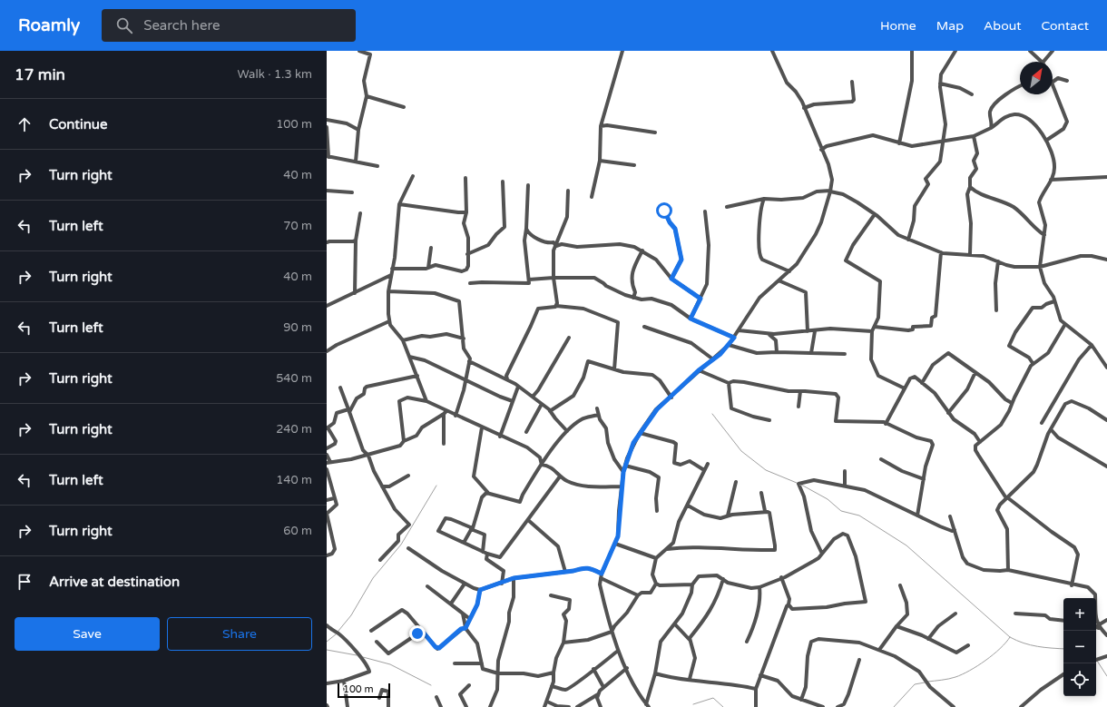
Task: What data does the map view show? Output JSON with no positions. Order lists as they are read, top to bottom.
{
  "scale_bar": "100 m",
  "north": "top right",
  "page": {
    "header": "Roamly",
    "search": "Search here",
    "nav": [
      "Home",
      "Map",
      "About",
      "Contact"
    ],
    "heading": ["17 min", "Walk · 1.3 km"],
    "list": [
      ["Continue", "100 m"],
      ["Turn right", "40 m"],
      ["Turn left", "70 m"],
      ["Turn right", "40 m"],
      ["Turn left", "90 m"],
      ["Turn right", "540 m"],
      ["Turn right", "240 m"],
      ["Turn left", "140 m"],
      ["Turn right", "60 m"],
      "Arrive at destination"
    ],
    "map_buttons": ["+", "−"],
    "buttons": ["Save", "Share"],
    "scale": "100 m"
  }
}
